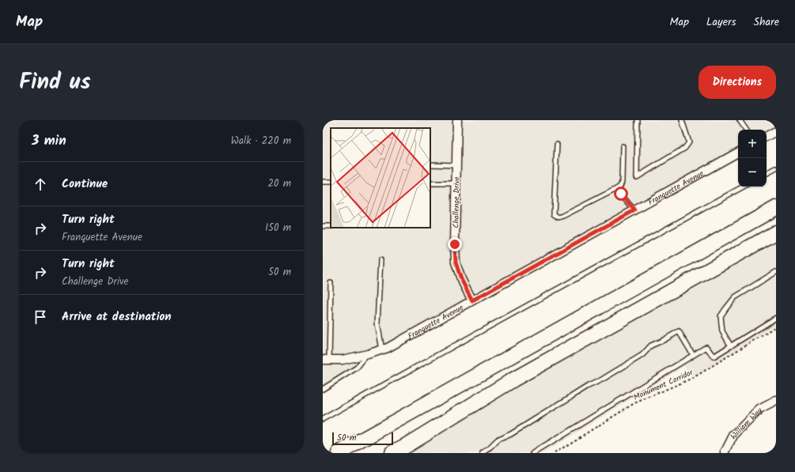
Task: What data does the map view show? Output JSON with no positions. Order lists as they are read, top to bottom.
{
  "streets": {
    "street": ["Franquette Avenue", "Challenge Drive", "William Way"],
    "path": ["Monument Corridor"]
  },
  "crossings": [
    ["Franquette Avenue", "Challenge Drive"]
  ],
  "scale_bar": "50 m",
  "page": {
    "header": "Map",
    "nav": ["Map", "Layers", "Share"],
    "title": "Find us",
    "buttons": "Directions",
    "heading": ["3 min", "Walk · 220 m"],
    "map_buttons": ["+", "−"],
    "list": [
      ["Continue", "20 m"],
      ["Turn right", "Franquette Avenue", "150 m"],
      ["Turn right", "Challenge Drive", "50 m"],
      "Arrive at destination"
    ],
    "scale": "50 m"
  }
}
